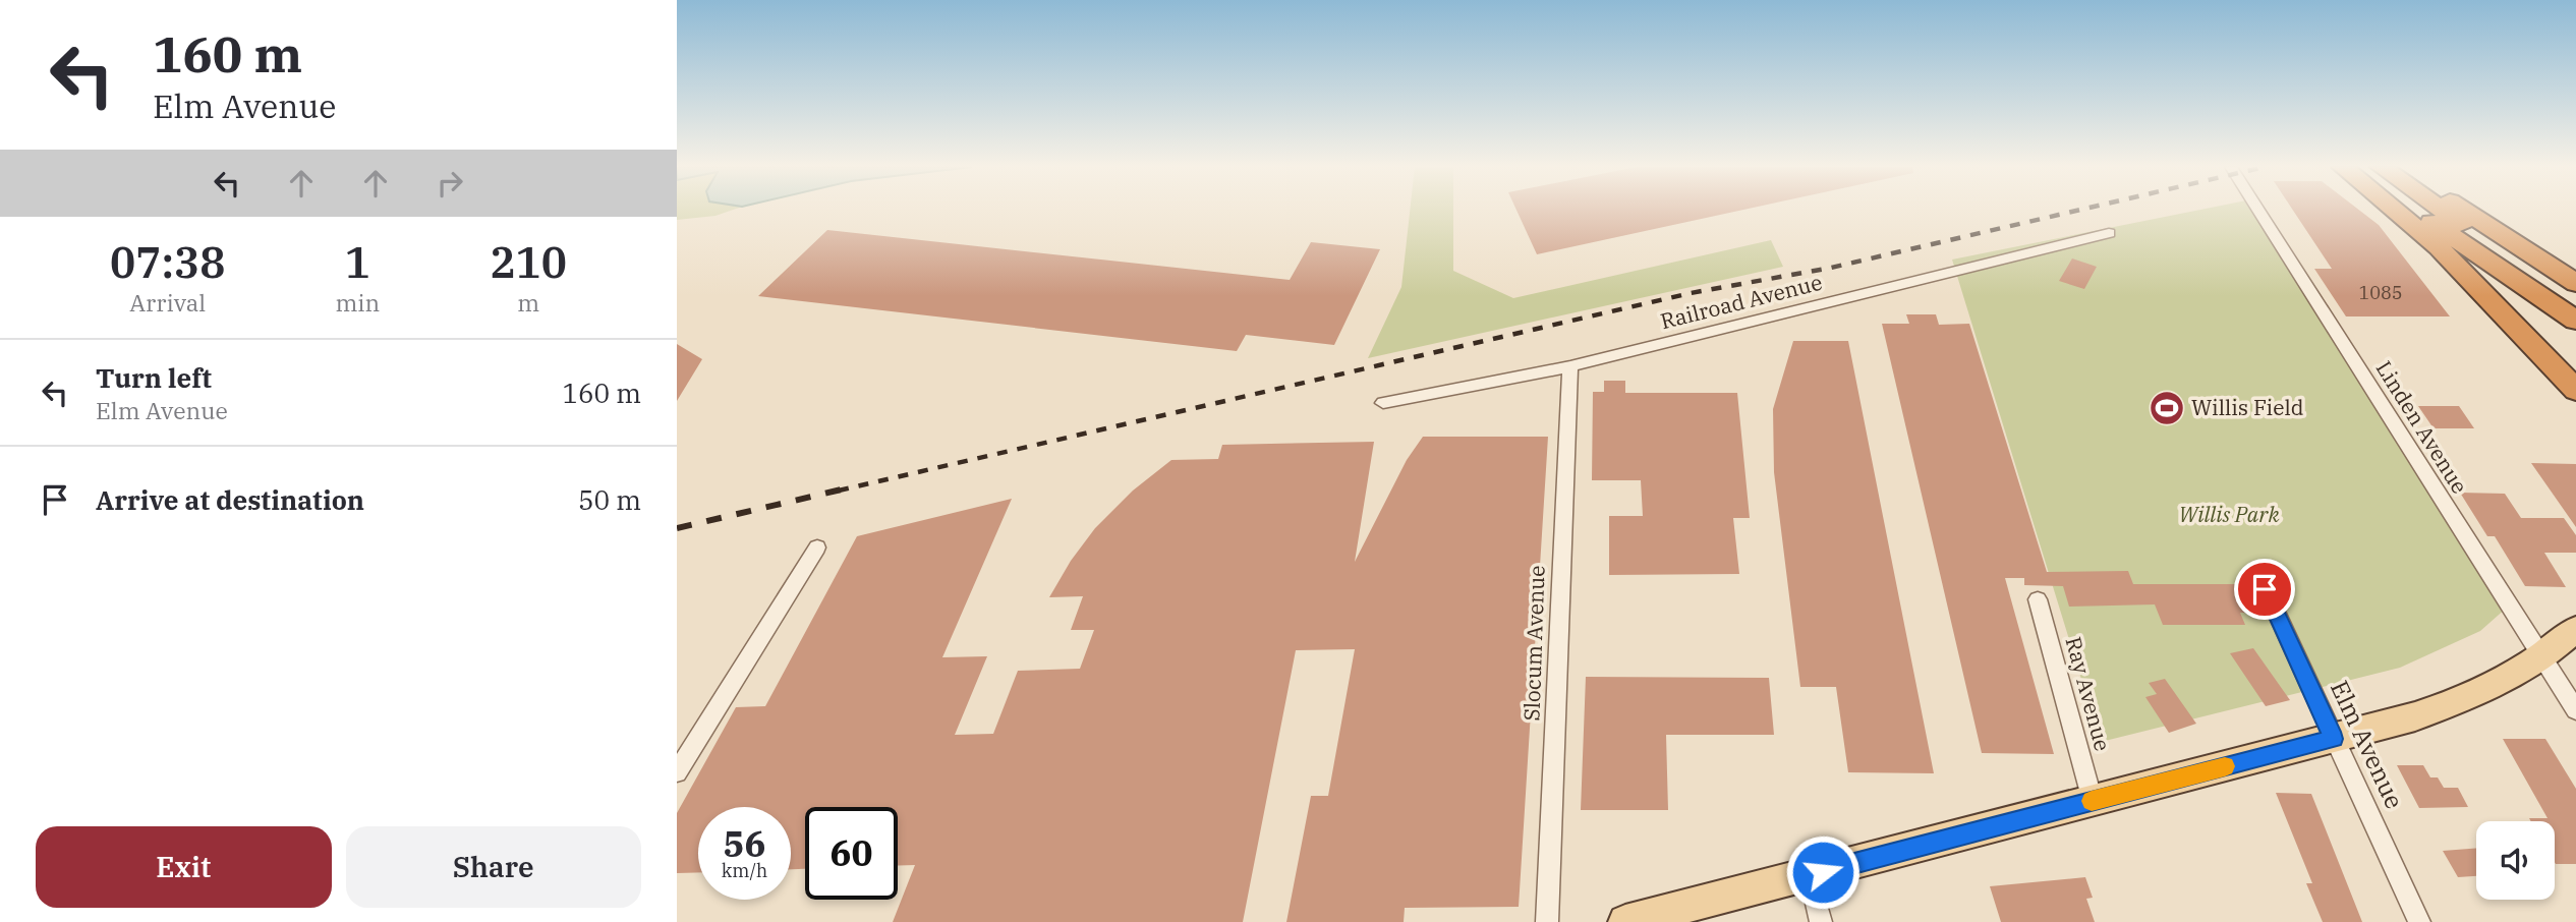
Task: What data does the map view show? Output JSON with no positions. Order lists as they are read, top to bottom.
{
  "streets": {
    "street": [
      "Railroad Avenue",
      "Linden Avenue",
      "Slocum Avenue",
      "Ray Avenue",
      "Elm Avenue"
    ]
  },
  "crossings": [
    ["Railroad Avenue", "Slocum Avenue"]
  ],
  "parks": ["Willis Park"],
  "places": {
    "sports": ["Willis Field"]
  },
  "house_numbers": ["1085"],
  "page": {
    "turn": ["160 m", "Elm Avenue"],
    "eta": [
      "07:38",
      "Arrival",
      "1",
      "min",
      "210",
      "m"
    ],
    "list": [
      {
        "name": "Turn left",
        "note": "Elm Avenue",
        "value": "160 m"
      },
      {
        "name": "Arrive at destination",
        "value": "50 m"
      }
    ],
    "speed": "56 km/h",
    "limit": "60",
    "buttons": ["Exit", "Share"]
  }
}
